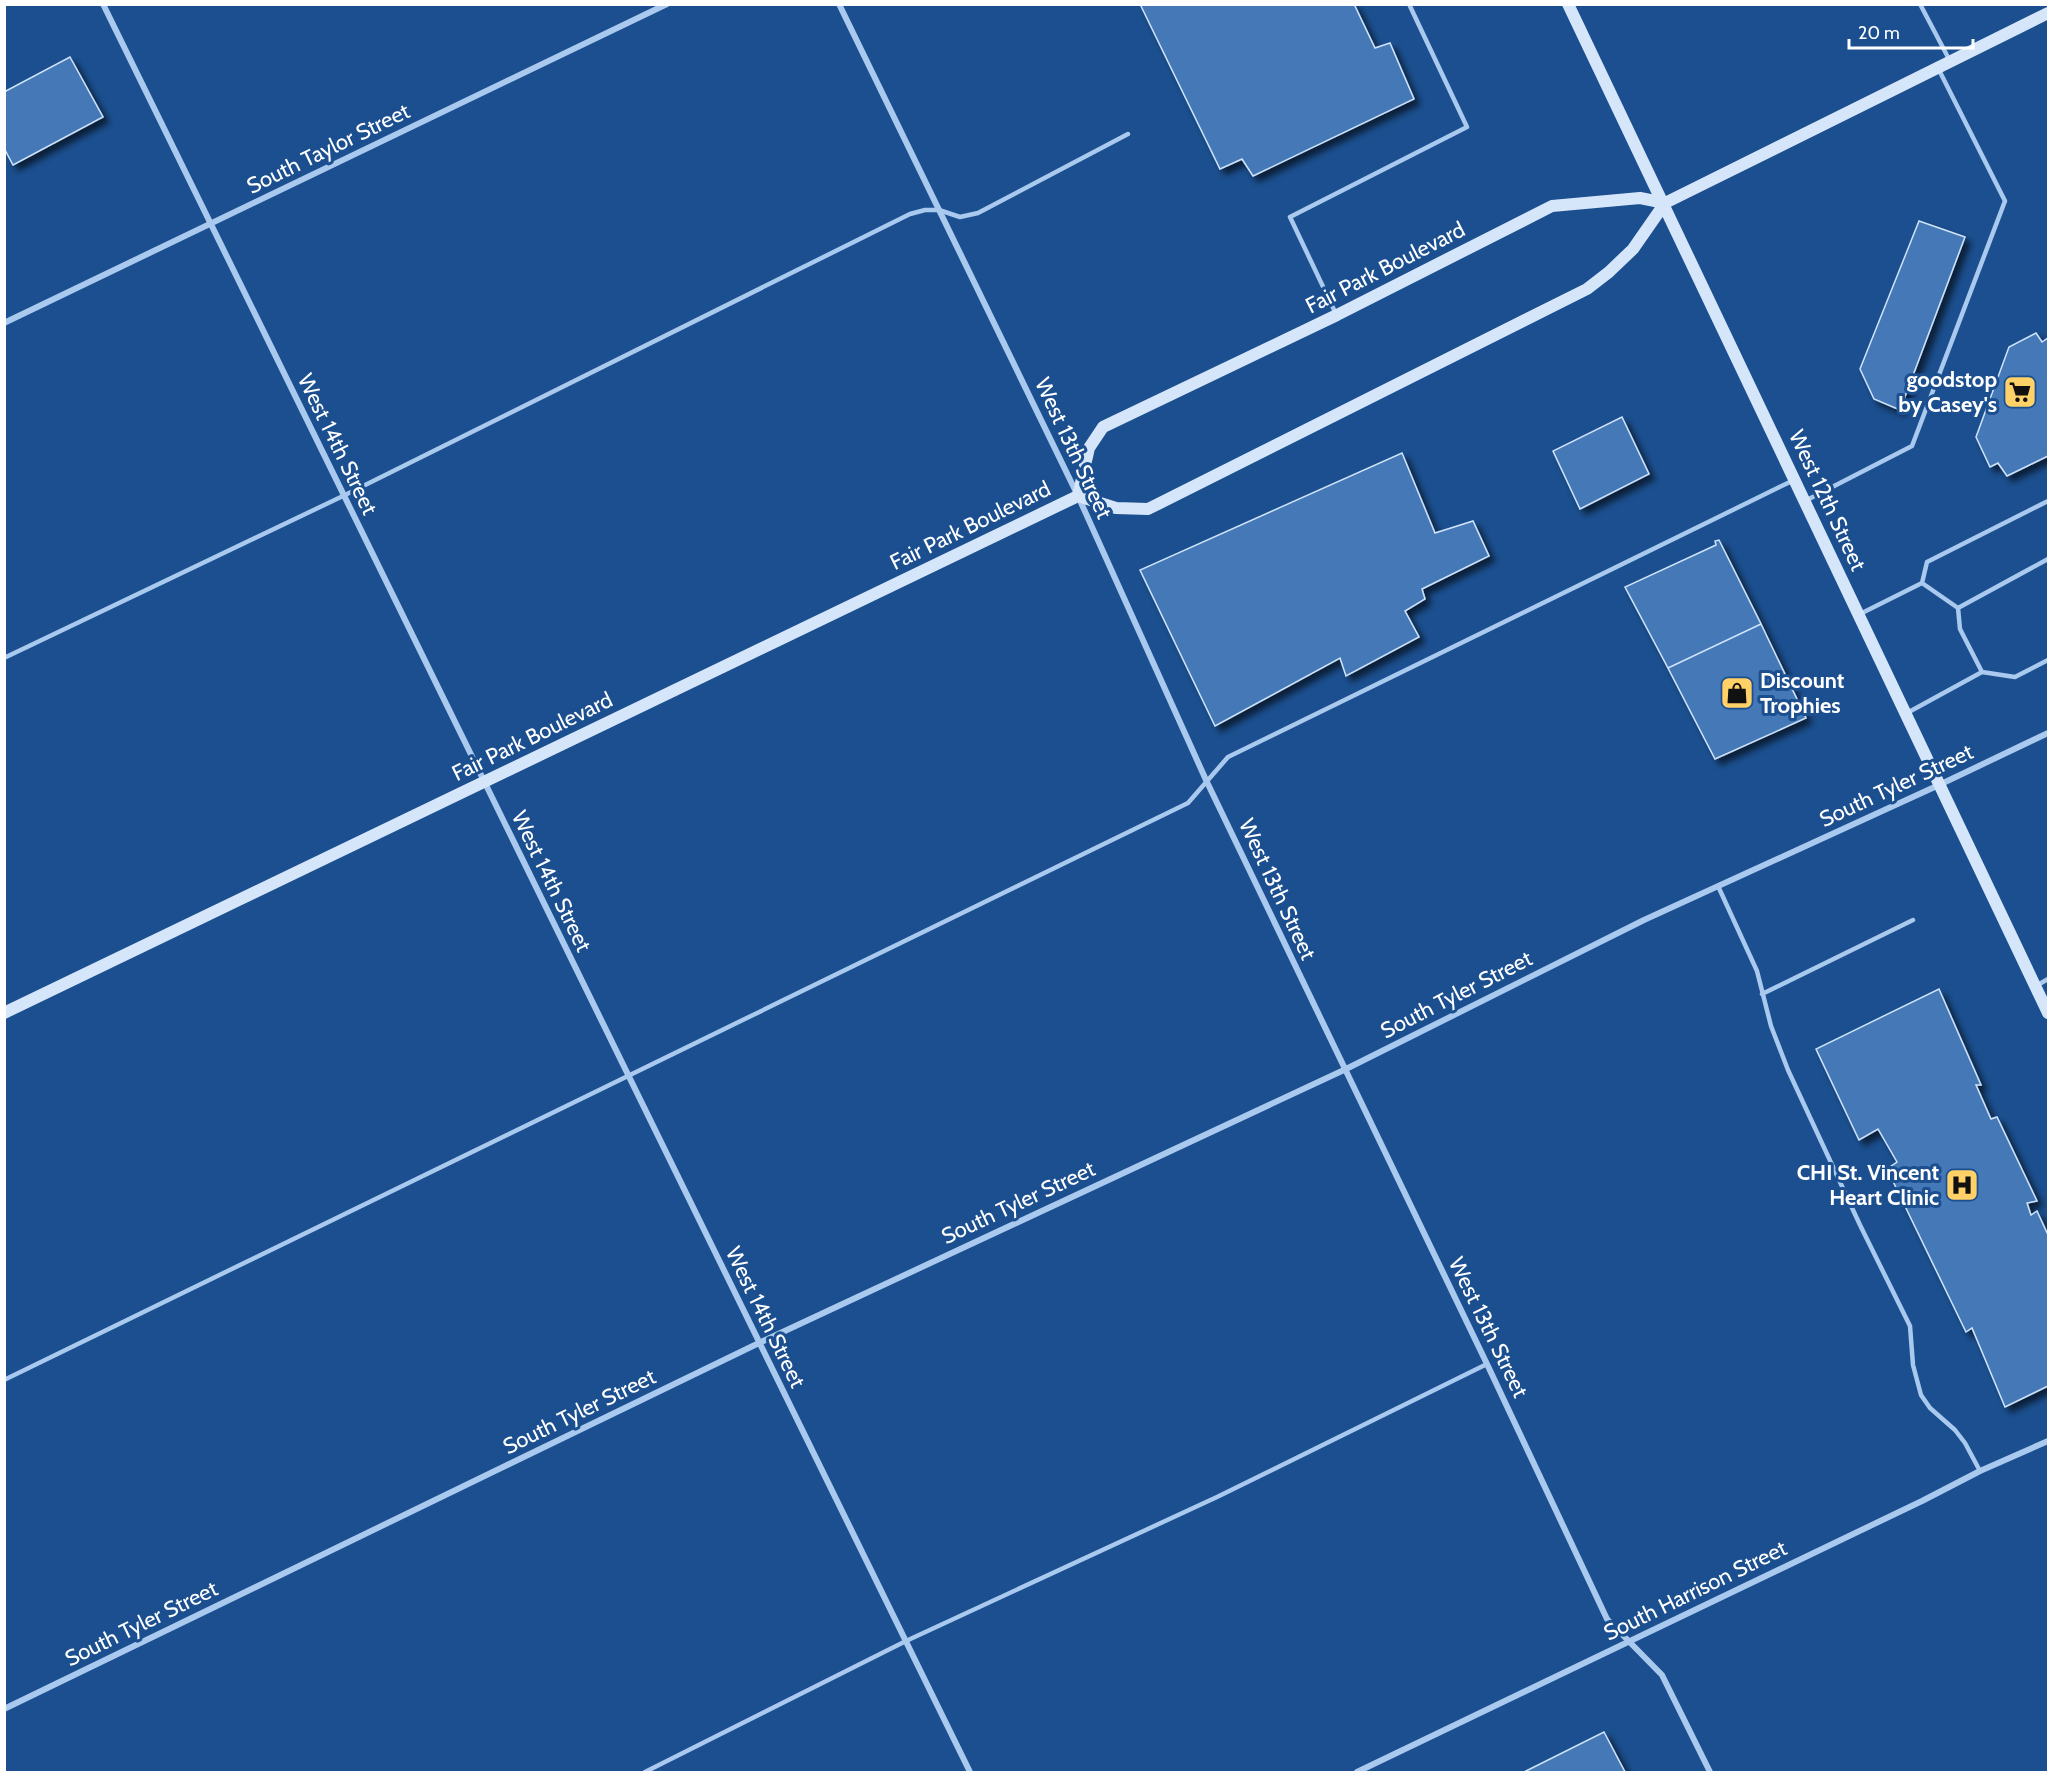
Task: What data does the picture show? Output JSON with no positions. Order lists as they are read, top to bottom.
{
  "streets": {
    "street": [
      "South Taylor Street",
      "Fair Park Boulevard",
      "West 14th Street",
      "West 13th Street",
      "West 12th Street",
      "South Tyler Street",
      "South Harrison Street"
    ]
  },
  "crossings": [
    ["South Taylor Street", "West 14th Street"],
    ["Fair Park Boulevard", "West 14th Street"],
    ["Fair Park Boulevard", "West 13th Street"],
    ["Fair Park Boulevard", "West 12th Street"],
    ["West 14th Street", "South Tyler Street"],
    ["West 13th Street", "South Tyler Street"],
    ["West 13th Street", "South Harrison Street"],
    ["West 12th Street", "South Tyler Street"]
  ],
  "places": {
    "supermarket": ["goodstop by Casey's"],
    "shop": ["Discount Trophies"],
    "hospital": ["CHI St. Vincent Heart Clinic"]
  },
  "scale_bar": "20 m"
}
